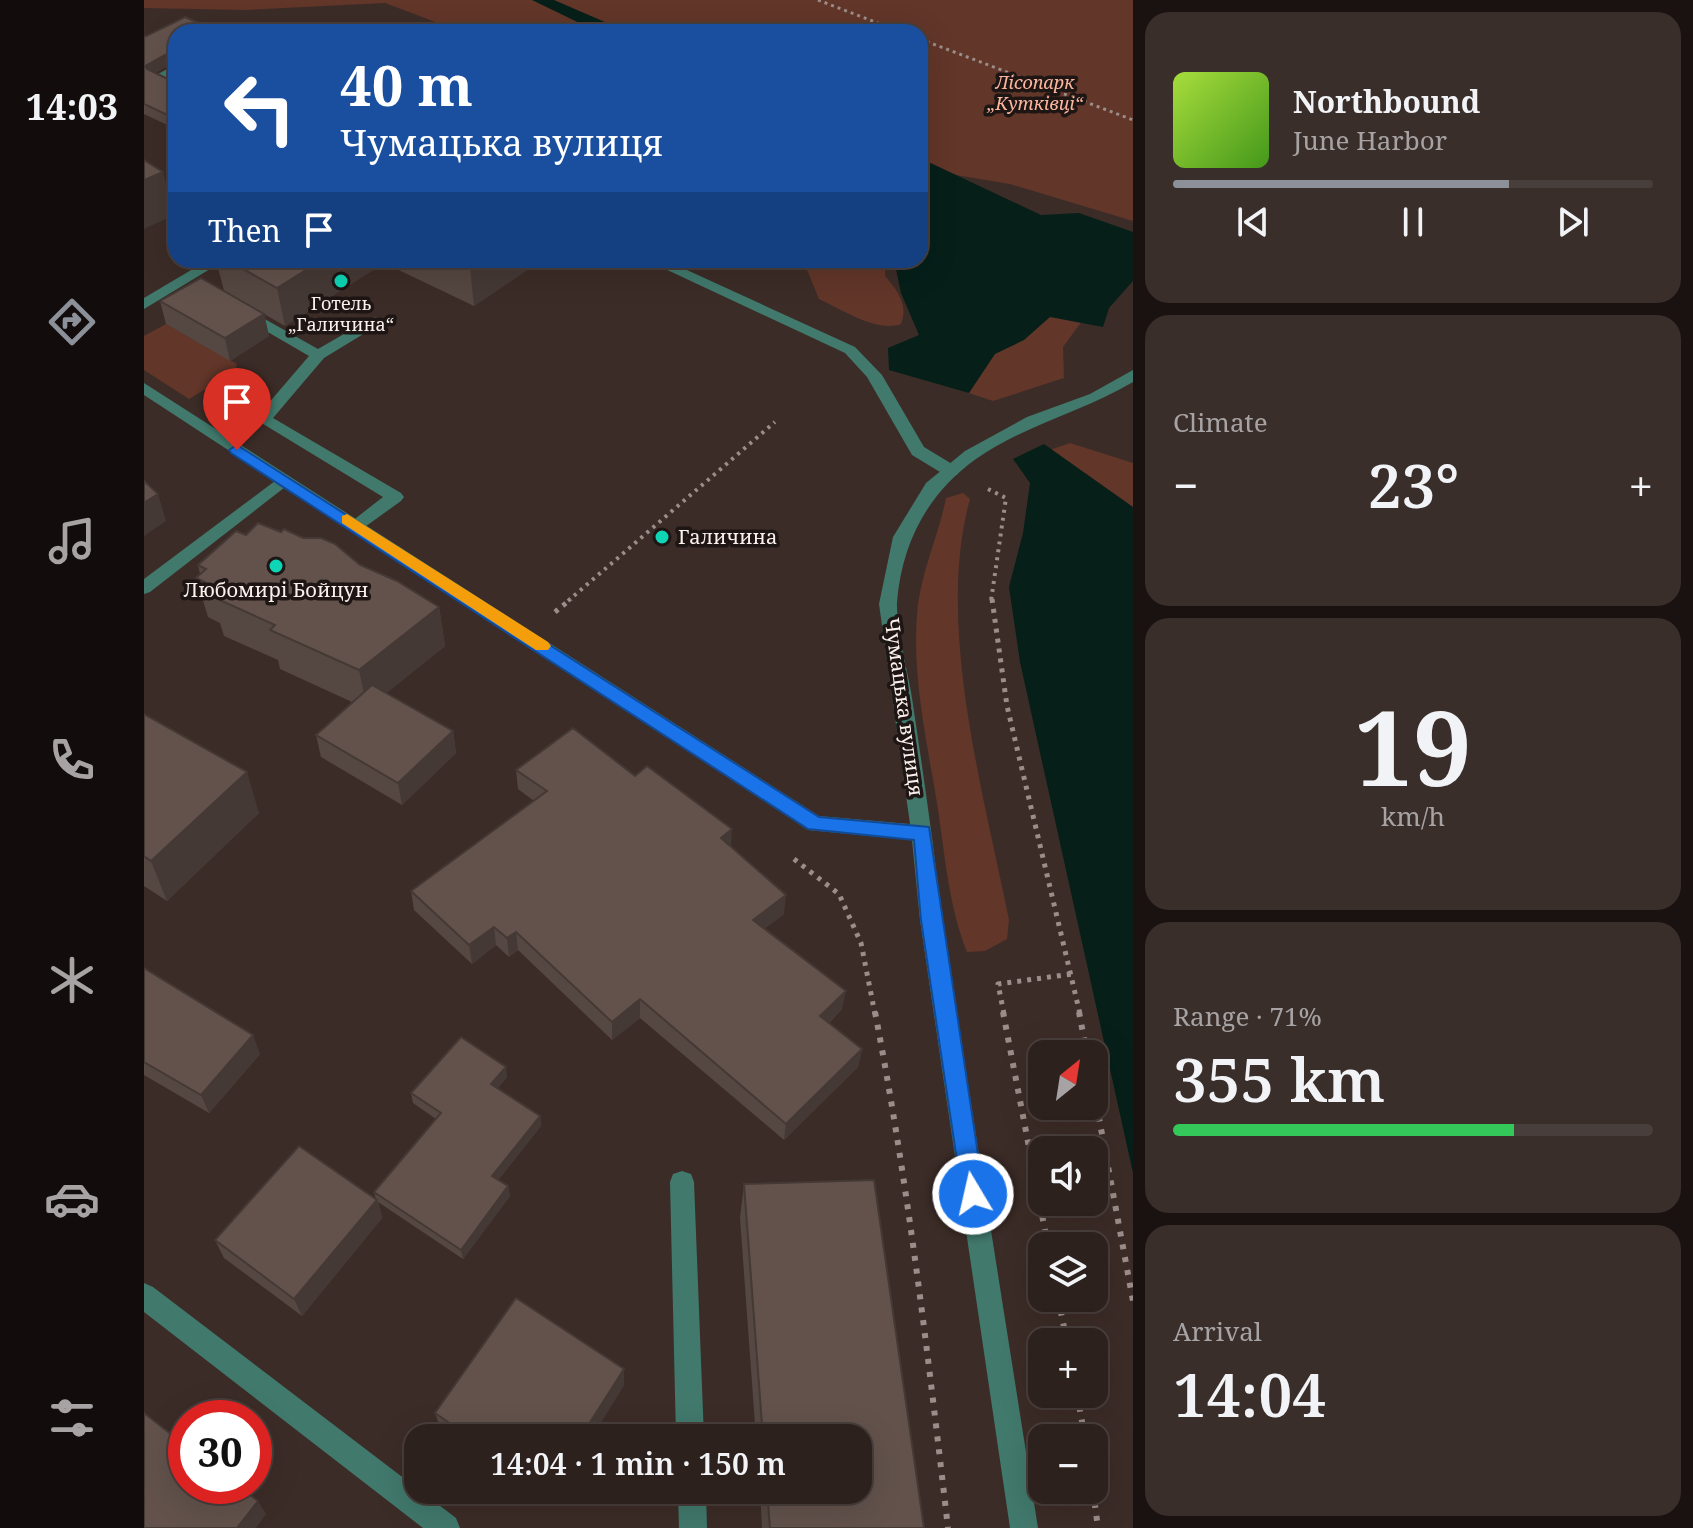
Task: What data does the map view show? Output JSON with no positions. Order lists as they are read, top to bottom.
{
  "streets": {
    "street": ["Чумацька вулиця"]
  },
  "parks": ["Лісопарк „Кутківці“"],
  "places": ["Готель „Галичина“", "Галичина", "Любомирі Бойцун"],
  "north": "top right",
  "page": {
    "tabs": "14:03",
    "turn": ["40 m", "Чумацька вулиця"],
    "song": ["Northbound", "June Harbor"],
    "then": "Then",
    "tile": [
      "Climate",
      ["19", "km/h"],
      ["Range · 71%", "355 km"],
      ["Arrival", "14:04"]
    ],
    "heat": ["−", "23°", "+"],
    "map_buttons": ["+", "−"],
    "limit": "30",
    "trip": "14:04 · 1 min · 150 m"
  }
}
